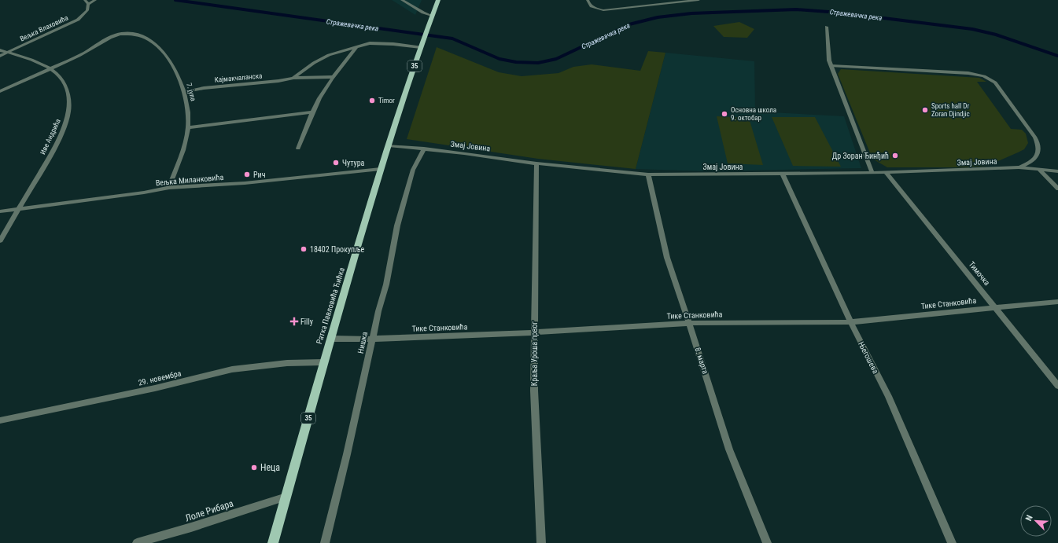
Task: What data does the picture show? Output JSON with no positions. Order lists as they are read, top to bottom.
{
  "streets": {
    "main road": ["35", "Ратка Павловића Ћићка"],
    "street": [
      "Вељка Влаховића",
      "Кајмакчаланска",
      "7. јула",
      "Иве Андрића",
      "Змај Јовина",
      "Вељка Миланковића",
      "Тимочка",
      "Тике Станковића",
      "Нишка",
      "Краља Уроша првог",
      "Његошева",
      "8. марта",
      "29. новембра",
      "Лоле Рибара"
    ]
  },
  "crossings": [
    ["Вељка Влаховића", "Иве Андрића"],
    ["35", "Ратка Павловића Ћићка"],
    ["Кајмакчаланска", "7. јула"],
    ["Кајмакчаланска", "Ратка Павловића Ћићка"],
    ["7. јула", "Иве Андрића"],
    ["7. јула", "Вељка Миланковића"],
    ["Иве Андрића", "Вељка Миланковића"],
    ["Змај Јовина", "Тимочка"],
    ["Змај Јовина", "Ратка Павловића Ћићка"],
    ["Змај Јовина", "Нишка"],
    ["Змај Јовина", "Краља Уроша првог"],
    ["Змај Јовина", "Његошева"],
    ["Змај Јовина", "8. марта"],
    ["Вељка Миланковића", "Ратка Павловића Ћићка"],
    ["Тимочка", "Тике Станковића"],
    ["Тике Станковића", "Ратка Павловића Ћићка"],
    ["Тике Станковића", "Нишка"],
    ["Тике Станковића", "Краља Уроша првог"],
    ["Тике Станковића", "Његошева"],
    ["Тике Станковића", "8. марта"],
    ["Ратка Павловића Ћићка", "29. новембра"],
    ["Ратка Павловића Ћићка", "Лоле Рибара"]
  ],
  "water": ["Стражевачка река"],
  "places": {
    "other": [
      "Timor",
      "Sports hall Dr Zoran Djindjic",
      "Основна школа 9. октобар",
      "Др Зоран Ђинђић",
      "Чутура",
      "Рич",
      "18402 Прокупље",
      "Неца"
    ],
    "health": ["Filly"]
  },
  "north": "top left"
}
